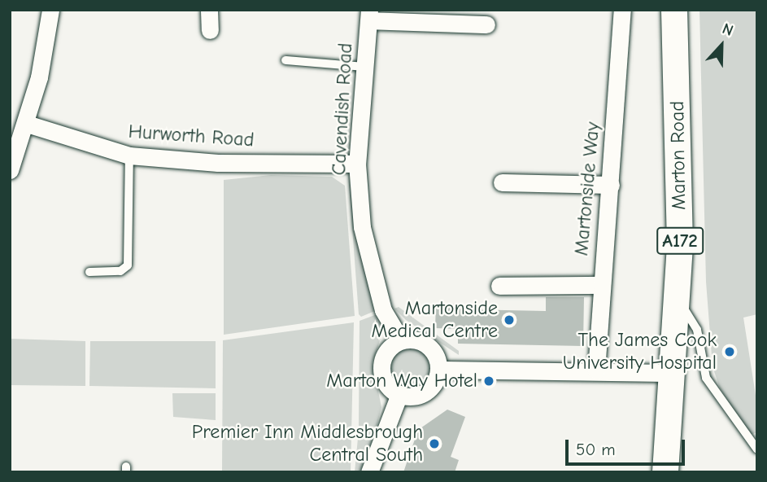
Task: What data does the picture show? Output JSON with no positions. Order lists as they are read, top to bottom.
{
  "streets": {
    "main road": ["Marton Road", "A172"],
    "street": ["Cavendish Road", "Hurworth Road", "Martonside Way"]
  },
  "crossings": [
    ["Cavendish Road", "Hurworth Road"]
  ],
  "places": [
    "Martonside Medical Centre",
    "The James Cook University Hospital",
    "Marton Way Hotel",
    "Premier Inn Middlesbrough Central South"
  ],
  "scale_bar": "50 m",
  "north": "top"
}
